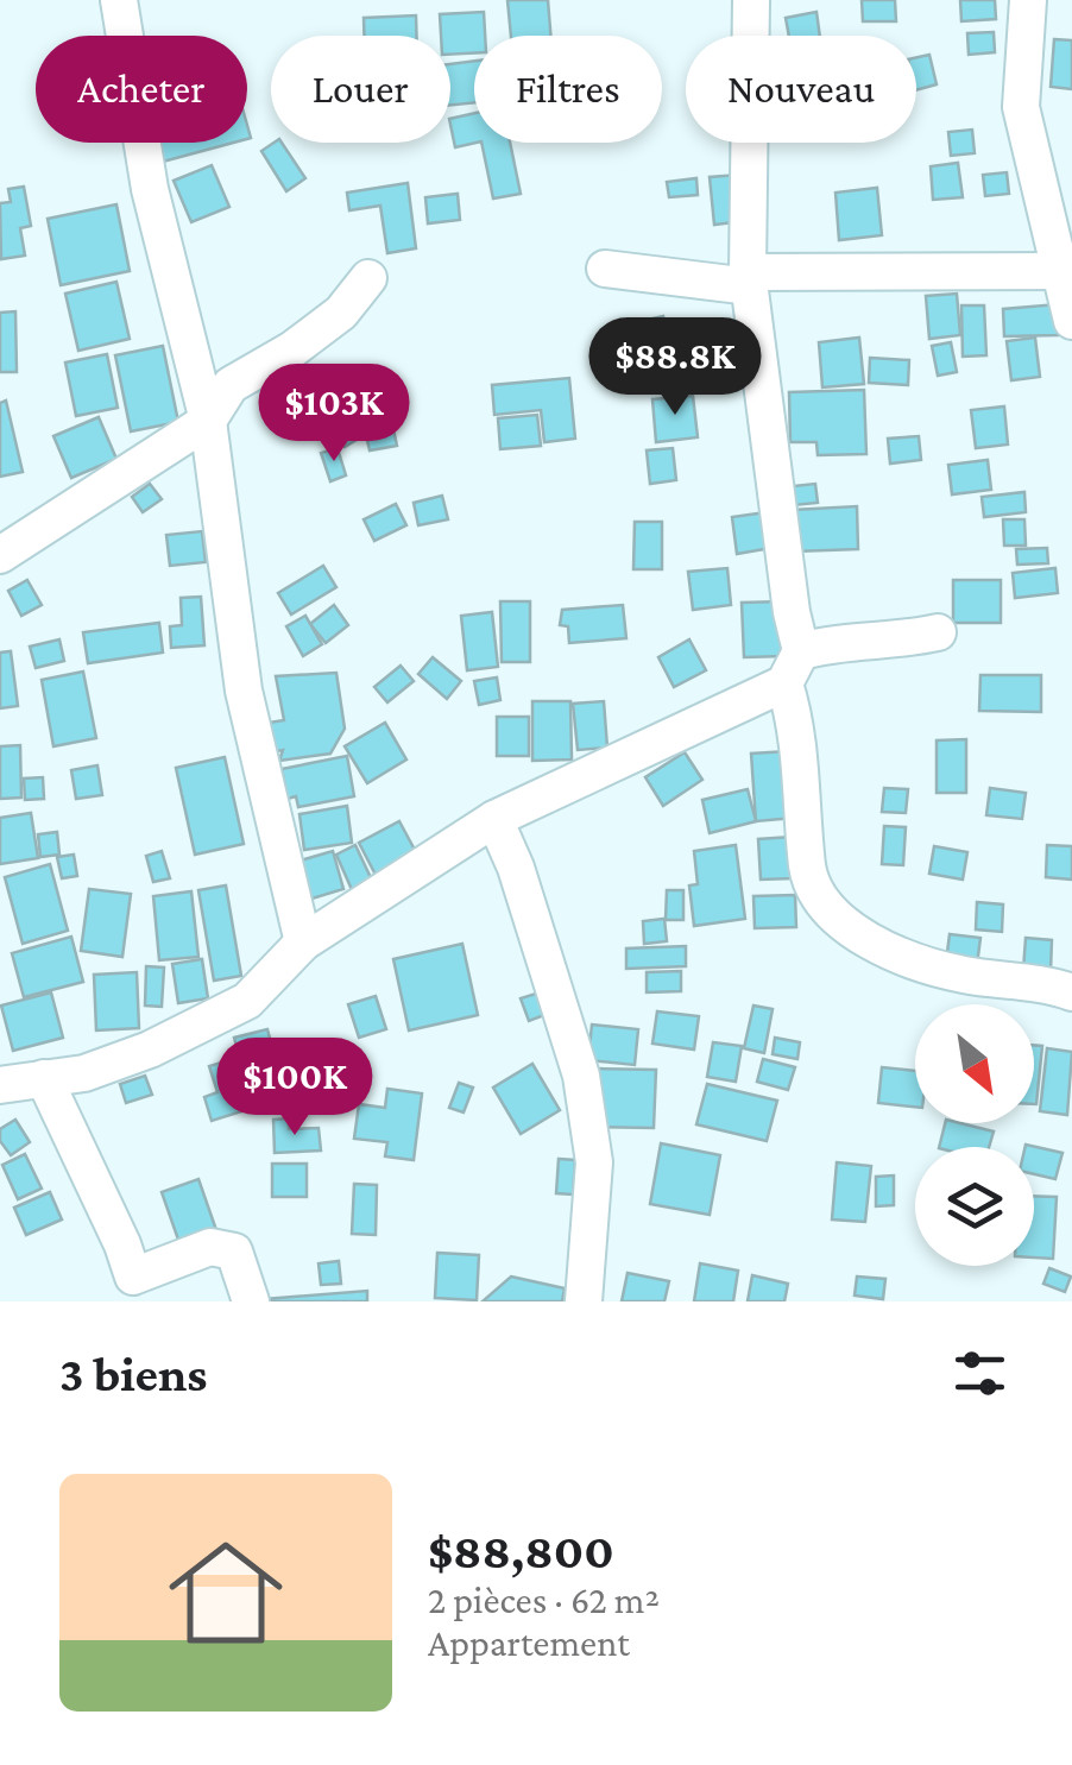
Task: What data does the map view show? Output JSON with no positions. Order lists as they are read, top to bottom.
{
  "north": "bottom right",
  "page": {
    "chip": [
      "Acheter",
      "Louer",
      "Filtres",
      "Nouveau"
    ],
    "price": ["$88.8K", "$103K", "$100K"],
    "heading": "3 biens",
    "list": [
      {
        "name": "$88,800",
        "note": "2 pièces · 62 m² · Appartement"
      }
    ]
  }
}
